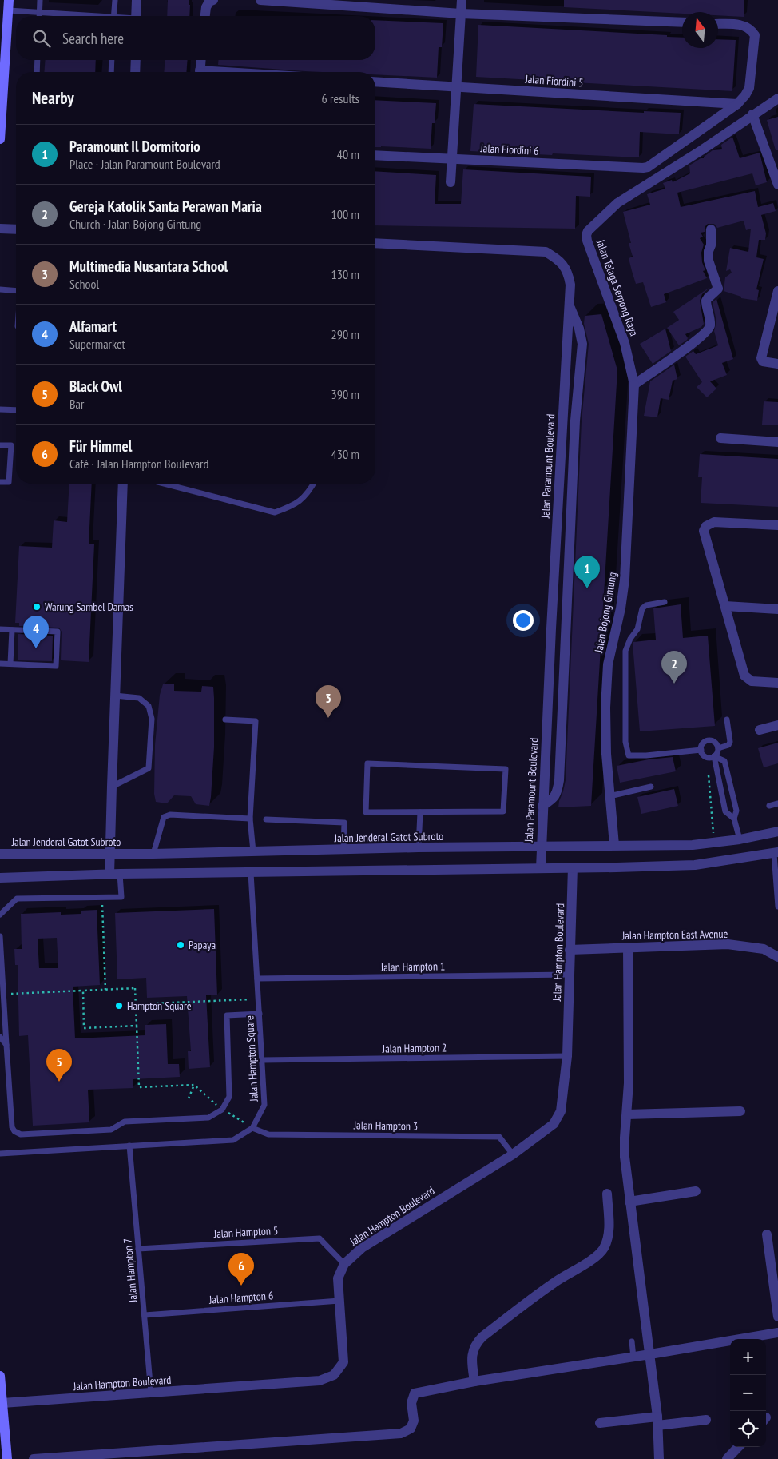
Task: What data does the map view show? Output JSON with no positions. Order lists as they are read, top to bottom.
{
  "streets": {
    "street": [
      "Jalan Fiordini 5",
      "Jalan Fiordini 6",
      "Jalan Telaga Serpong Raya",
      "Jalan Paramount Boulevard",
      "Jalan Bojong Gintung",
      "Jalan Jenderal Gatot Subroto",
      "Jalan Hampton East Avenue",
      "Jalan Hampton Boulevard"
    ],
    "lane": [
      "Jalan Hampton 1",
      "Jalan Hampton 2",
      "Jalan Hampton Square",
      "Jalan Hampton 3",
      "Jalan Hampton 5",
      "Jalan Hampton 7",
      "Jalan Hampton 6"
    ]
  },
  "crossings": [
    ["Jalan Fiordini 5", "Jalan Fiordini 6"],
    ["Jalan Telaga Serpong Raya", "Jalan Bojong Gintung"],
    ["Jalan Paramount Boulevard", "Jalan Jenderal Gatot Subroto"],
    ["Jalan Bojong Gintung", "Jalan Jenderal Gatot Subroto"],
    ["Jalan Hampton East Avenue", "Jalan Hampton Boulevard"],
    ["Jalan Hampton Boulevard", "Jalan Hampton 1"],
    ["Jalan Hampton Boulevard", "Jalan Hampton 2"],
    ["Jalan Hampton Boulevard", "Jalan Hampton 3"],
    ["Jalan Hampton Boulevard", "Jalan Hampton 5"],
    ["Jalan Hampton Boulevard", "Jalan Hampton 7"],
    ["Jalan Hampton Boulevard", "Jalan Hampton 6"],
    ["Jalan Hampton 1", "Jalan Hampton Square"],
    ["Jalan Hampton 2", "Jalan Hampton Square"],
    ["Jalan Hampton Square", "Jalan Hampton 3"],
    ["Jalan Hampton 5", "Jalan Hampton 7"],
    ["Jalan Hampton 7", "Jalan Hampton 6"]
  ],
  "places": ["Warung Sambel Damas", "Papaya", "Hampton Square"],
  "north": "top",
  "page": {
    "search": "Search here",
    "heading": ["Nearby", "6 results"],
    "list": [
      {
        "mark": "1",
        "name": "Paramount Il Dormitorio",
        "note": "Place · Jalan Paramount Boulevard",
        "value": "40 m"
      },
      {
        "mark": "2",
        "name": "Gereja Katolik Santa Perawan Maria",
        "note": "Church · Jalan Bojong Gintung",
        "value": "100 m"
      },
      {
        "mark": "3",
        "name": "Multimedia Nusantara School",
        "note": "School",
        "value": "130 m"
      },
      {
        "mark": "4",
        "name": "Alfamart",
        "note": "Supermarket",
        "value": "290 m"
      },
      {
        "mark": "5",
        "name": "Black Owl",
        "note": "Bar",
        "value": "390 m"
      },
      {
        "mark": "6",
        "name": "Für Himmel",
        "note": "Café · Jalan Hampton Boulevard",
        "value": "430 m"
      }
    ],
    "pins": [
      "1",
      "4",
      "2",
      "3",
      "5",
      "6"
    ],
    "map_buttons": ["+", "−"]
  }
}
